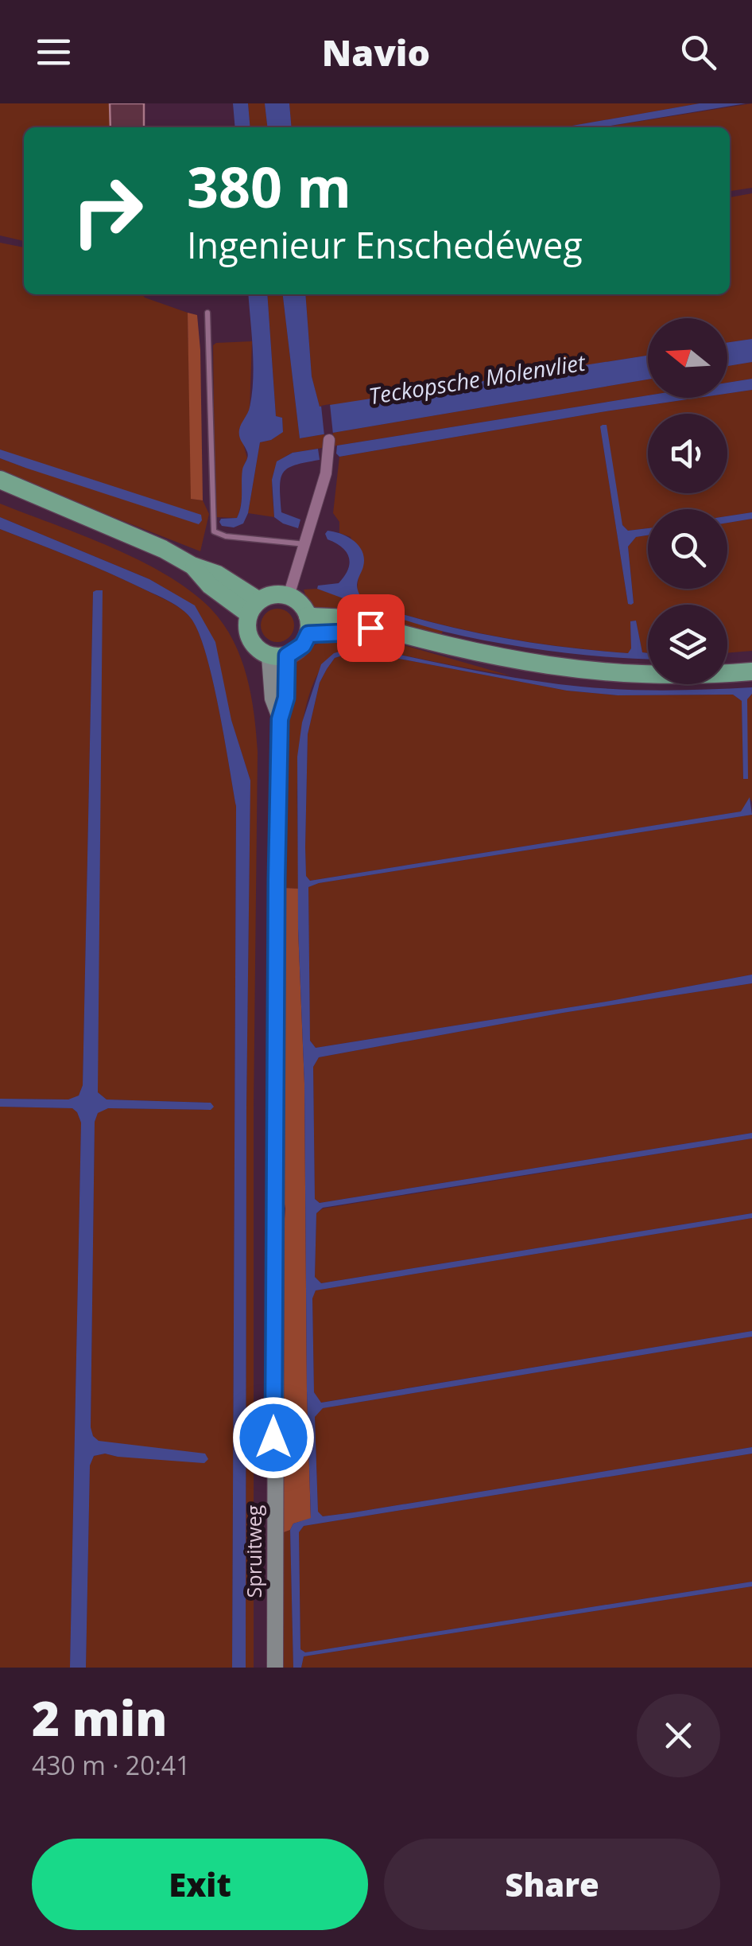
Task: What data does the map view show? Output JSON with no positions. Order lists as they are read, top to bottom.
{
  "streets": {
    "main road": ["Spruitweg"]
  },
  "water": ["Teckopsche Molenvliet"],
  "north": "left",
  "page": {
    "header": "Navio",
    "turn": ["380 m", "Ingenieur Enschedéweg"],
    "heading": ["2 min", "430 m · 20:41"],
    "buttons": ["Exit", "Share"]
  }
}
